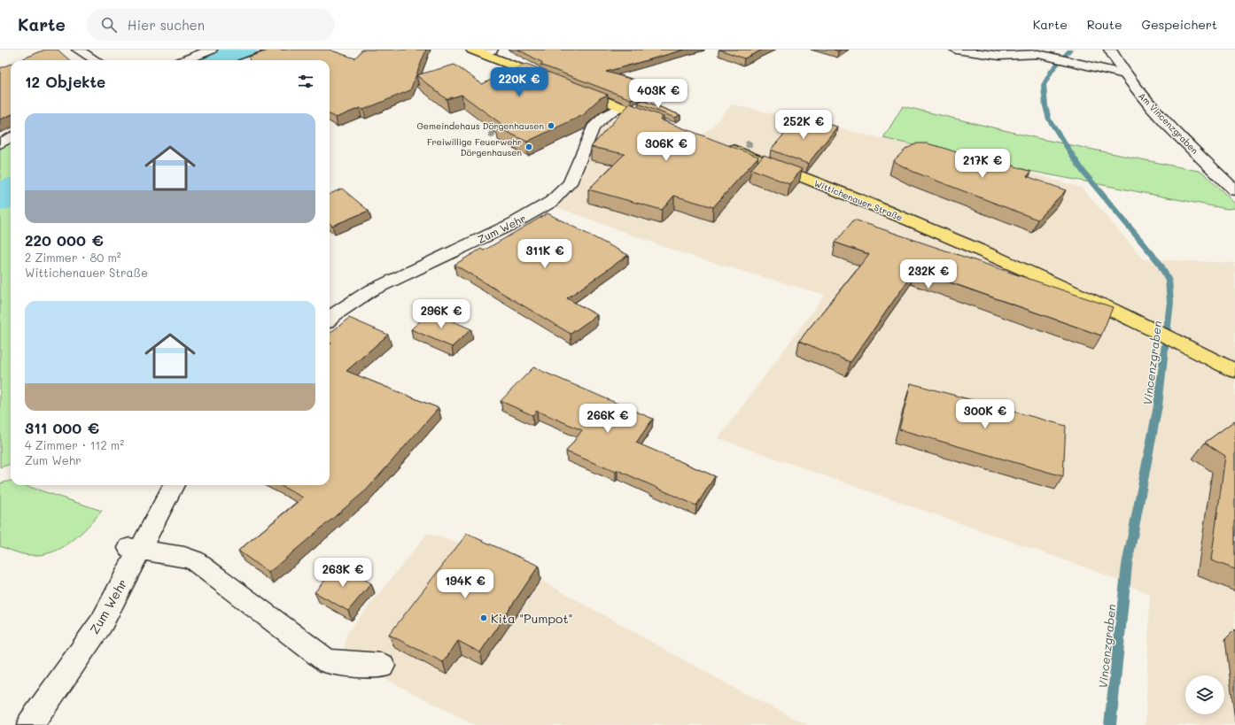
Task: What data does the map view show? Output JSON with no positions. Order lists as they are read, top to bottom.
{
  "streets": {
    "main road": ["Wittichenauer Straße"],
    "street": ["Am Vincenzgraben", "Zum Wehr"]
  },
  "water": ["Vincenzgraben"],
  "places": ["Gemeindehaus Dörgenhausen", "Freiwillige Feuerwehr Dörgenhausen", "Kita \"Pumpot\""],
  "page": {
    "header": "Karte",
    "search": "Hier suchen",
    "nav": ["Karte", "Route", "Gespeichert"],
    "heading": "12 Objekte",
    "price": [
      "220K €",
      "403K €",
      "252K €",
      "306K €",
      "217K €",
      "311K €",
      "232K €",
      "296K €",
      "300K €",
      "266K €",
      "263K €",
      "194K €"
    ],
    "list": [
      {
        "name": "220 000 €",
        "note": "2 Zimmer · 80 m² · Wittichenauer Straße"
      },
      {
        "name": "311 000 €",
        "note": "4 Zimmer · 112 m² · Zum Wehr"
      }
    ]
  }
}
